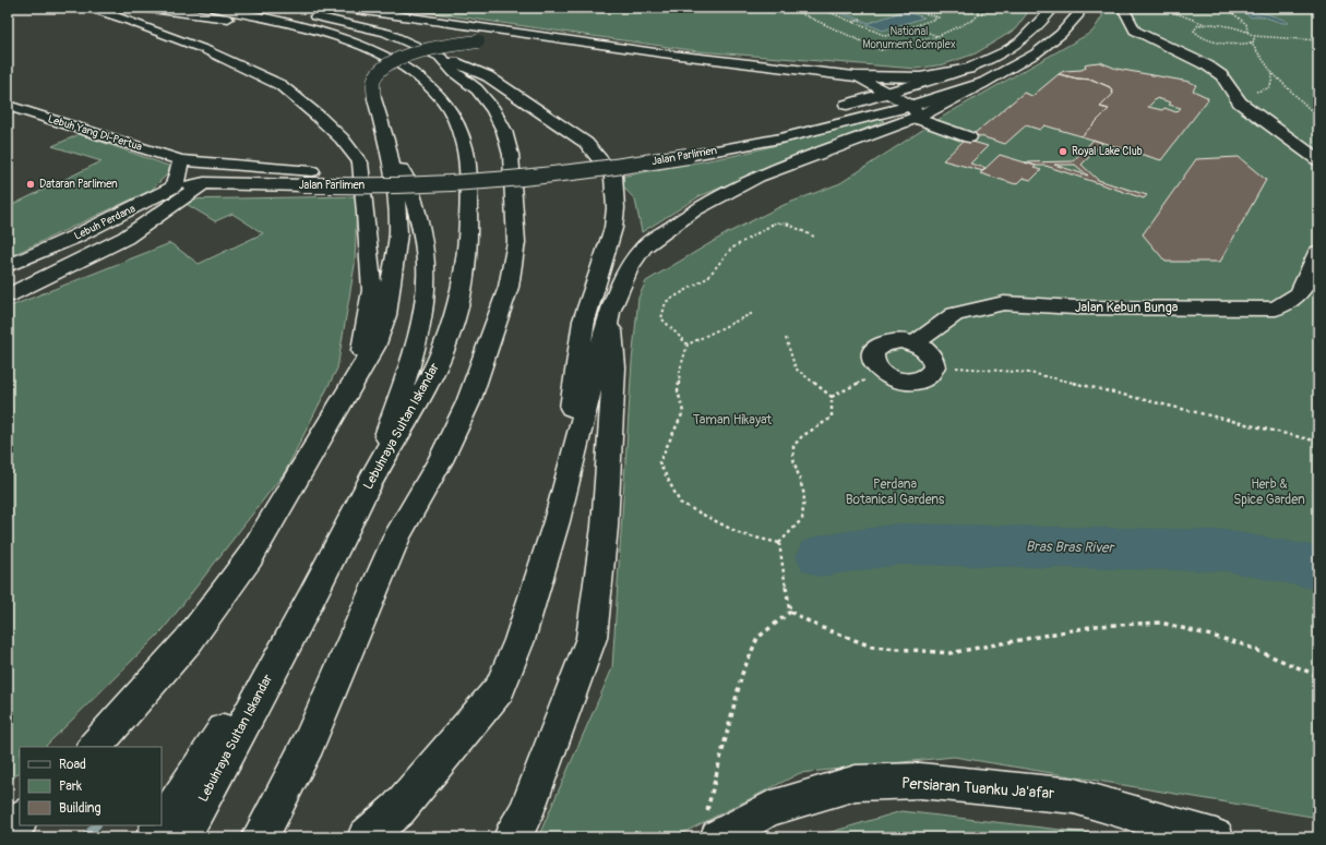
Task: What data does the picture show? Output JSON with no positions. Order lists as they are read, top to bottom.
{
  "streets": {
    "main road": [
      "Lebuh Yang Di-Pertua",
      "Jalan Parlimen",
      "Lebuh Perdana",
      "Jalan Kebun Bunga",
      "Lebuhraya Sultan Iskandar",
      "Persiaran Tuanku Ja'afar"
    ]
  },
  "crossings": [
    ["Lebuh Yang Di-Pertua", "Jalan Parlimen"],
    ["Jalan Parlimen", "Lebuh Perdana"]
  ],
  "water": ["Bras Bras River"],
  "parks": [
    "National Monument Complex",
    "Taman Hikayat",
    "Perdana Botanical Gardens",
    "Herb & Spice Garden"
  ],
  "places": ["Royal Lake Club", "Dataran Parlimen"],
  "legend": ["Road", "Park", "Building"]
}
